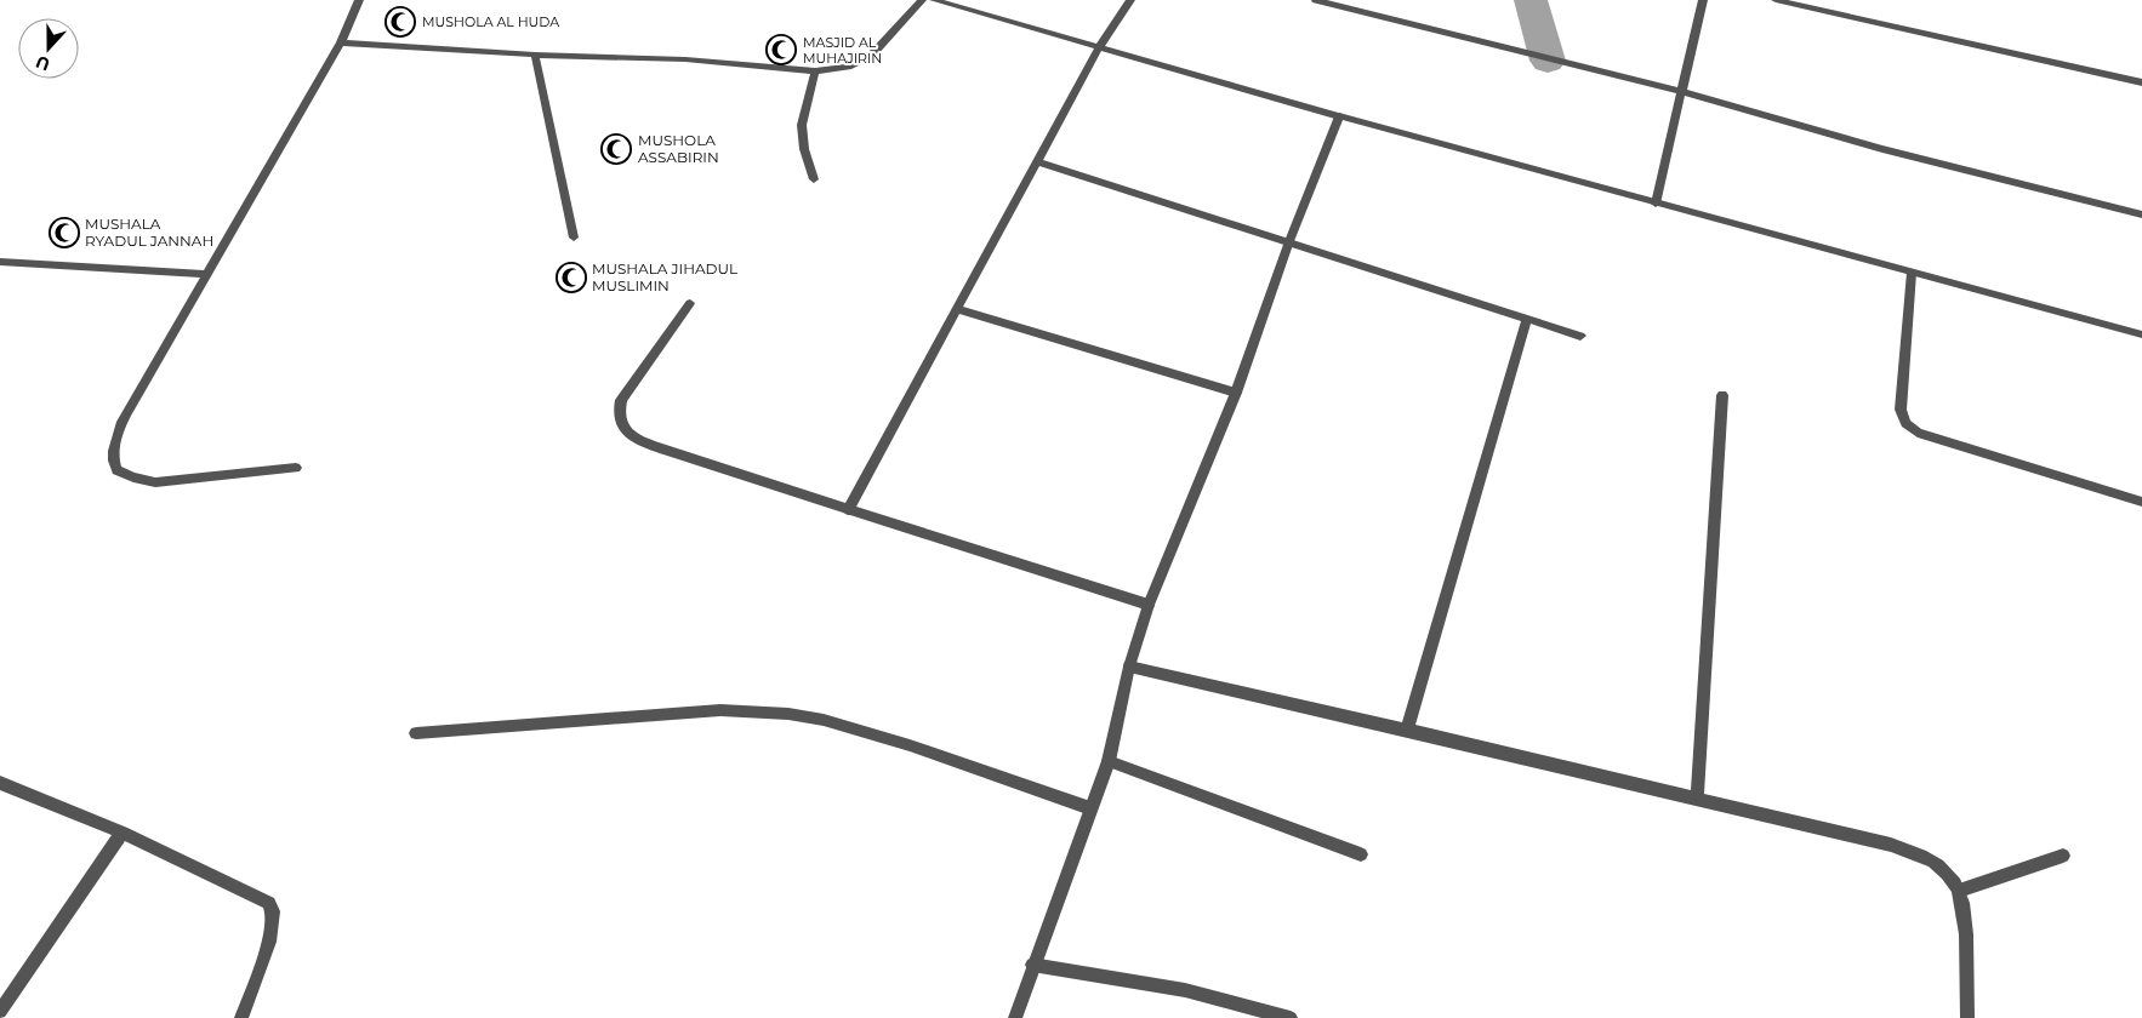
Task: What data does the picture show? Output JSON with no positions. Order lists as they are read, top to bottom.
{
  "places": {
    "mosque": [
      "MUSHOLA AL HUDA",
      "MASJID AL MUHAJIRIN",
      "MUSHOLA ASSABIRIN",
      "MUSHALA RYADUL JANNAH",
      "MUSHALA JIHADUL MUSLIMIN"
    ]
  },
  "north": "bottom"
}
